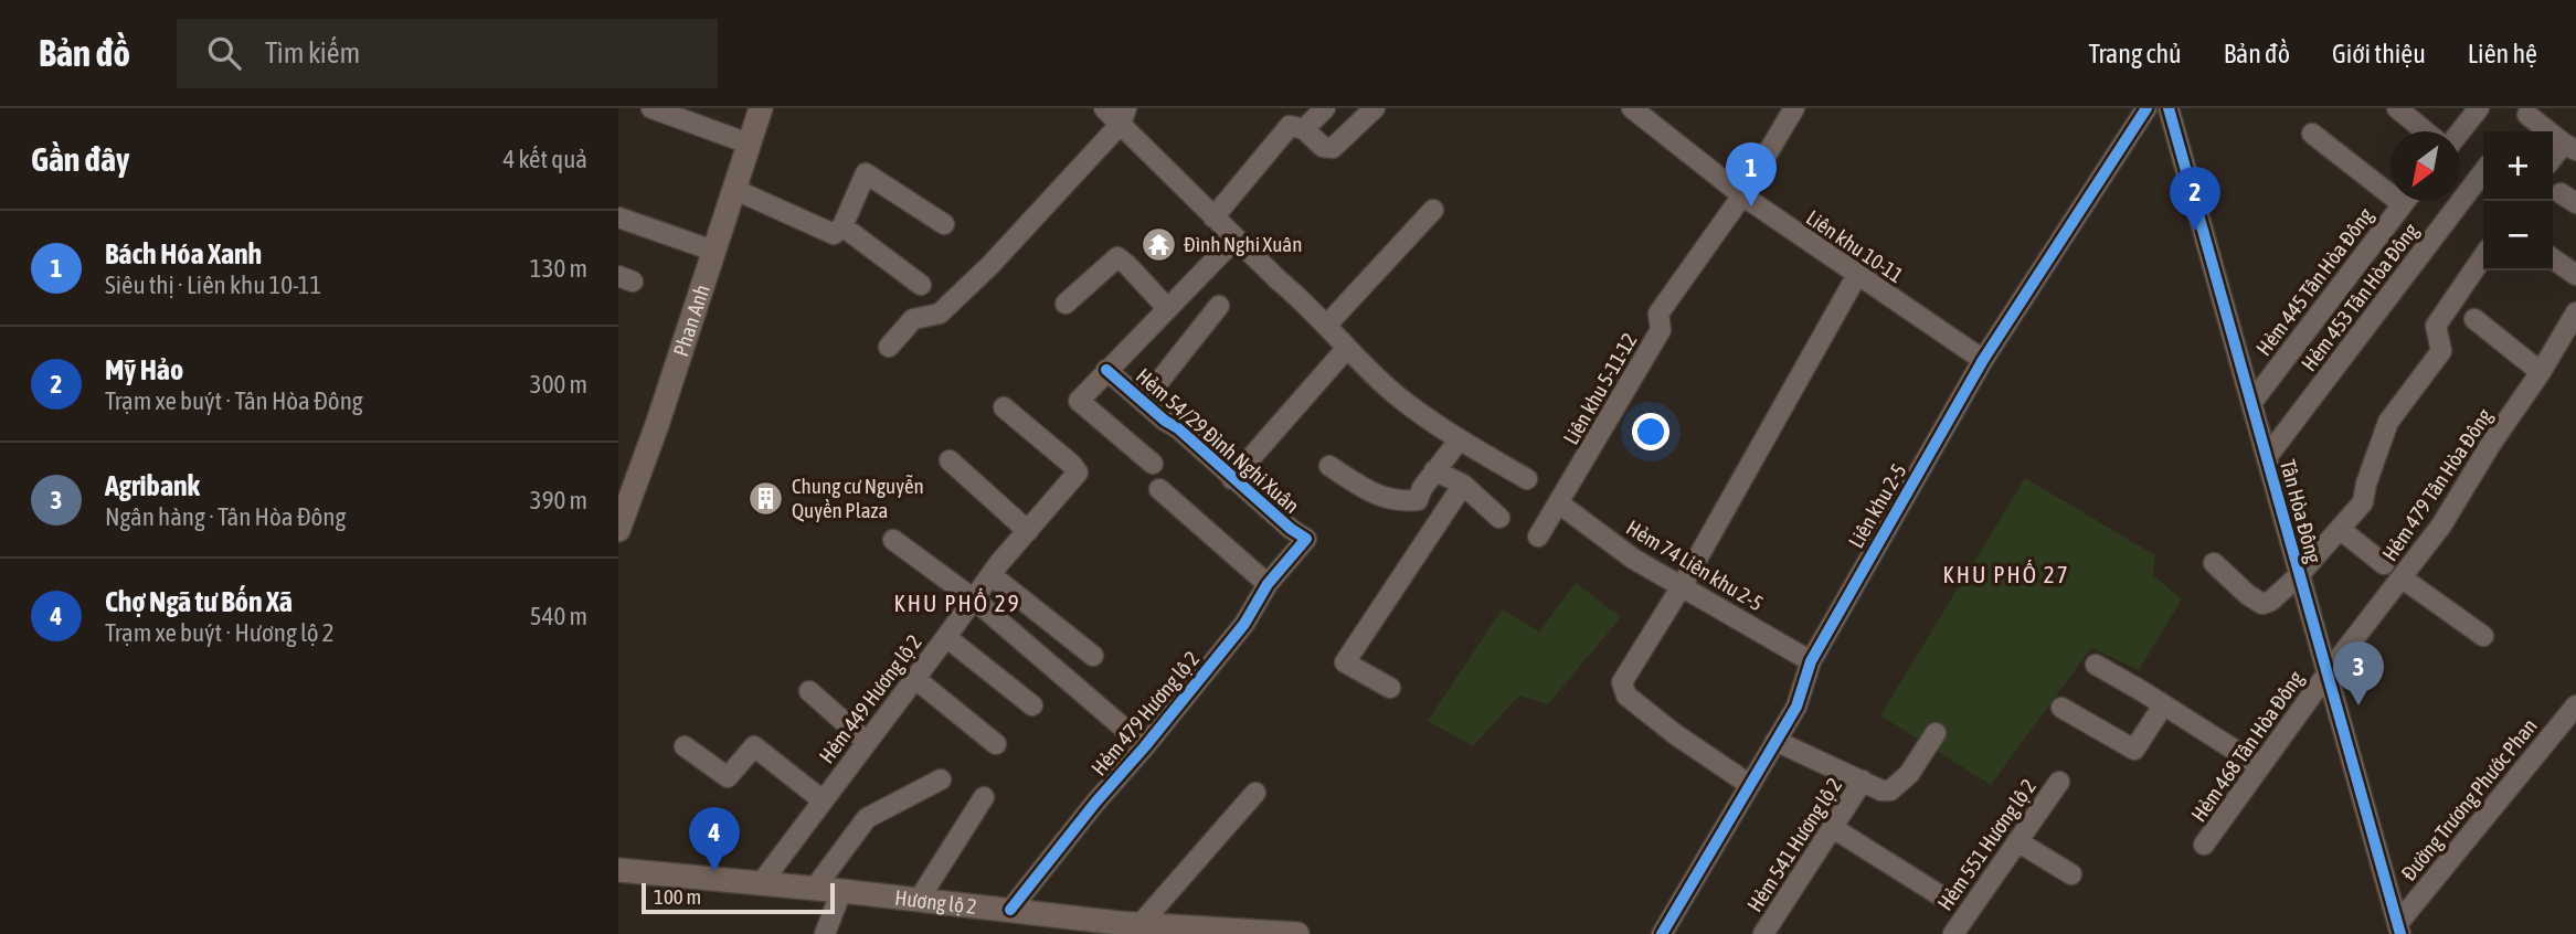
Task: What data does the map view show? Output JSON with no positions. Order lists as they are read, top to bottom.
{
  "streets": {
    "main road": ["Phan Anh", "Hương lộ 2"],
    "street": [
      "Liên khu 10-11",
      "Hẻm 445 Tân Hòa Đông",
      "Hẻm 453 Tân Hòa Đông",
      "Liên khu 5-11-12",
      "Hẻm 54/29 Đình Nghi Xuân",
      "Hẻm 479 Tân Hòa Đông",
      "Liên khu 2-5",
      "Tân Hòa Đông",
      "Hẻm 74 Liên khu 2-5",
      "Hẻm 449 Hương lộ 2",
      "Hẻm 479 Hương lộ 2",
      "Hẻm 468 Tân Hòa Đông",
      "Đường Trương Phước Phan",
      "Hẻm 541 Hương lộ 2",
      "Hẻm 551 Hương lộ 2"
    ]
  },
  "crossings": [
    ["Liên khu 10-11", "Liên khu 5-11-12"],
    ["Liên khu 10-11", "Liên khu 2-5"],
    ["Hẻm 445 Tân Hòa Đông", "Tân Hòa Đông"],
    ["Hẻm 453 Tân Hòa Đông", "Tân Hòa Đông"],
    ["Liên khu 5-11-12", "Hẻm 74 Liên khu 2-5"],
    ["Hẻm 54/29 Đình Nghi Xuân", "Hẻm 479 Hương lộ 2"],
    ["Hẻm 479 Tân Hòa Đông", "Tân Hòa Đông"],
    ["Hẻm 479 Tân Hòa Đông", "Hẻm 468 Tân Hòa Đông"],
    ["Liên khu 2-5", "Hẻm 74 Liên khu 2-5"],
    ["Tân Hòa Đông", "Hẻm 468 Tân Hòa Đông"],
    ["Tân Hòa Đông", "Đường Trương Phước Phan"],
    ["Hẻm 449 Hương lộ 2", "Hương lộ 2"],
    ["Hẻm 479 Hương lộ 2", "Hương lộ 2"]
  ],
  "districts": ["KHU PHỐ 27", "KHU PHỐ 29"],
  "places": {
    "temple": ["Đình Nghi Xuân"],
    "building": ["Chung cư Nguyễn Quyền Plaza"]
  },
  "scale_bar": "100 m",
  "north": "bottom left",
  "page": {
    "header": "Bản đồ",
    "search": "Tìm kiếm",
    "nav": [
      "Trang chủ",
      "Bản đồ",
      "Giới thiệu",
      "Liên hệ"
    ],
    "heading": ["Gần đây", "4 kết quả"],
    "map_buttons": ["+", "−"],
    "pins": [
      "1",
      "2",
      "3",
      "4"
    ],
    "list": [
      {
        "mark": "1",
        "name": "Bách Hóa Xanh",
        "note": "Siêu thị · Liên khu 10-11",
        "value": "130 m"
      },
      {
        "mark": "2",
        "name": "Mỹ Hảo",
        "note": "Trạm xe buýt · Tân Hòa Đông",
        "value": "300 m"
      },
      {
        "mark": "3",
        "name": "Agribank",
        "note": "Ngân hàng · Tân Hòa Đông",
        "value": "390 m"
      },
      {
        "mark": "4",
        "name": "Chợ Ngã tư Bốn Xã",
        "note": "Trạm xe buýt · Hương lộ 2",
        "value": "540 m"
      }
    ],
    "scale": "100 m"
  }
}
